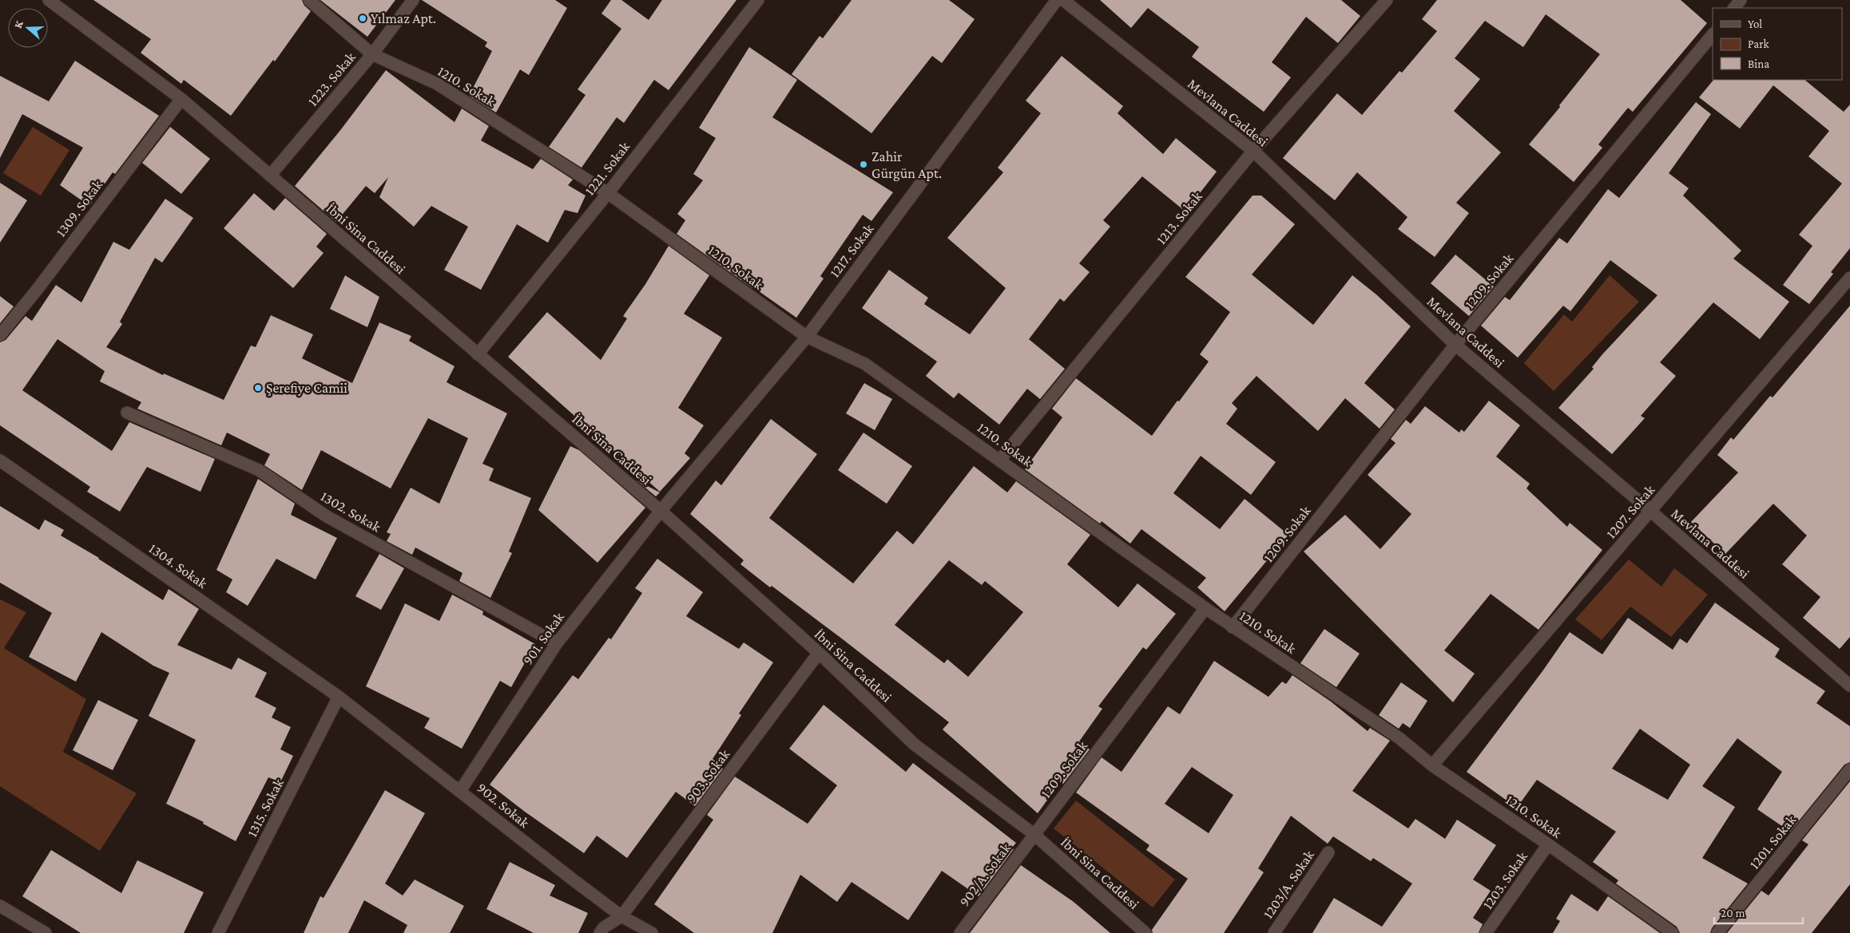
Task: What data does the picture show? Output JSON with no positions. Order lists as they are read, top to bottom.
{
  "streets": {
    "street": [
      "1223. Sokak",
      "1210. Sokak",
      "Mevlana Caddesi",
      "1221. Sokak",
      "1309. Sokak",
      "1213. Sokak",
      "İbni Sina Caddesi",
      "1217. Sokak",
      "1209. Sokak",
      "1302. Sokak",
      "1207. Sokak",
      "1304. Sokak",
      "901. Sokak",
      "903. Sokak",
      "902. Sokak",
      "1315. Sokak",
      "1201. Sokak",
      "902/A. Sokak",
      "1203. Sokak",
      "1203/A. Sokak"
    ]
  },
  "crossings": [
    ["1223. Sokak", "1210. Sokak"],
    ["1223. Sokak", "İbni Sina Caddesi"],
    ["1210. Sokak", "1221. Sokak"],
    ["1210. Sokak", "1213. Sokak"],
    ["1210. Sokak", "1217. Sokak"],
    ["1210. Sokak", "1209. Sokak"],
    ["1210. Sokak", "1207. Sokak"],
    ["1210. Sokak", "1203. Sokak"],
    ["Mevlana Caddesi", "1213. Sokak"],
    ["Mevlana Caddesi", "1209. Sokak"],
    ["Mevlana Caddesi", "1207. Sokak"],
    ["1221. Sokak", "İbni Sina Caddesi"],
    ["1309. Sokak", "İbni Sina Caddesi"],
    ["İbni Sina Caddesi", "1217. Sokak"],
    ["İbni Sina Caddesi", "1209. Sokak"],
    ["İbni Sina Caddesi", "901. Sokak"],
    ["İbni Sina Caddesi", "903. Sokak"],
    ["İbni Sina Caddesi", "902/A. Sokak"],
    ["1217. Sokak", "901. Sokak"],
    ["1209. Sokak", "902/A. Sokak"],
    ["1302. Sokak", "901. Sokak"],
    ["1304. Sokak", "902. Sokak"],
    ["1304. Sokak", "1315. Sokak"],
    ["901. Sokak", "902. Sokak"],
    ["903. Sokak", "902. Sokak"],
    ["902. Sokak", "1315. Sokak"]
  ],
  "places": ["Yılmaz Apt.", "Zahir Gürgün Apt.", "Şerefiye Camii"],
  "legend": ["Yol", "Park", "Bina"],
  "scale_bar": "20 m",
  "north": "left"
}
